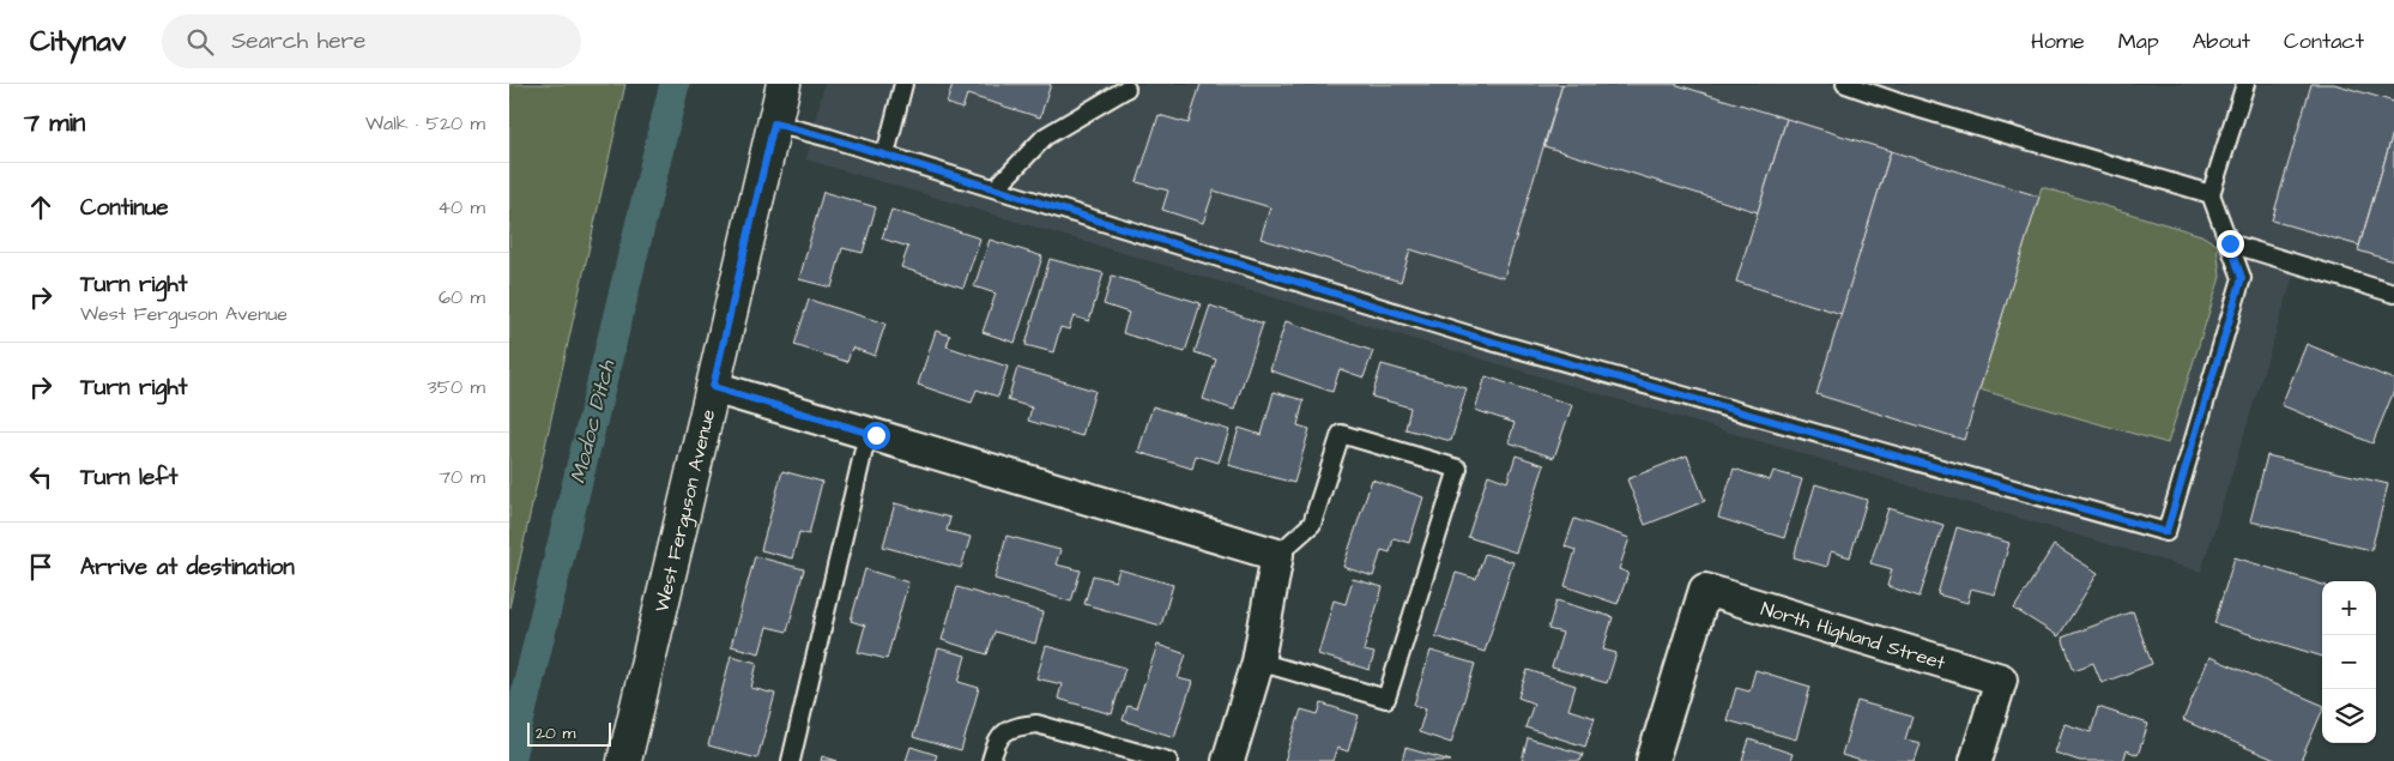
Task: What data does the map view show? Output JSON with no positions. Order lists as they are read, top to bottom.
{
  "streets": {
    "street": ["West Ferguson Avenue", "North Highland Street"]
  },
  "water": ["Modoc Ditch"],
  "scale_bar": "20 m",
  "page": {
    "header": "Citynav",
    "search": "Search here",
    "nav": [
      "Home",
      "Map",
      "About",
      "Contact"
    ],
    "heading": ["7 min", "Walk · 520 m"],
    "list": [
      ["Continue", "40 m"],
      ["Turn right", "West Ferguson Avenue", "60 m"],
      ["Turn right", "350 m"],
      ["Turn left", "70 m"],
      "Arrive at destination"
    ],
    "map_buttons": ["+", "−"],
    "scale": "20 m"
  }
}
